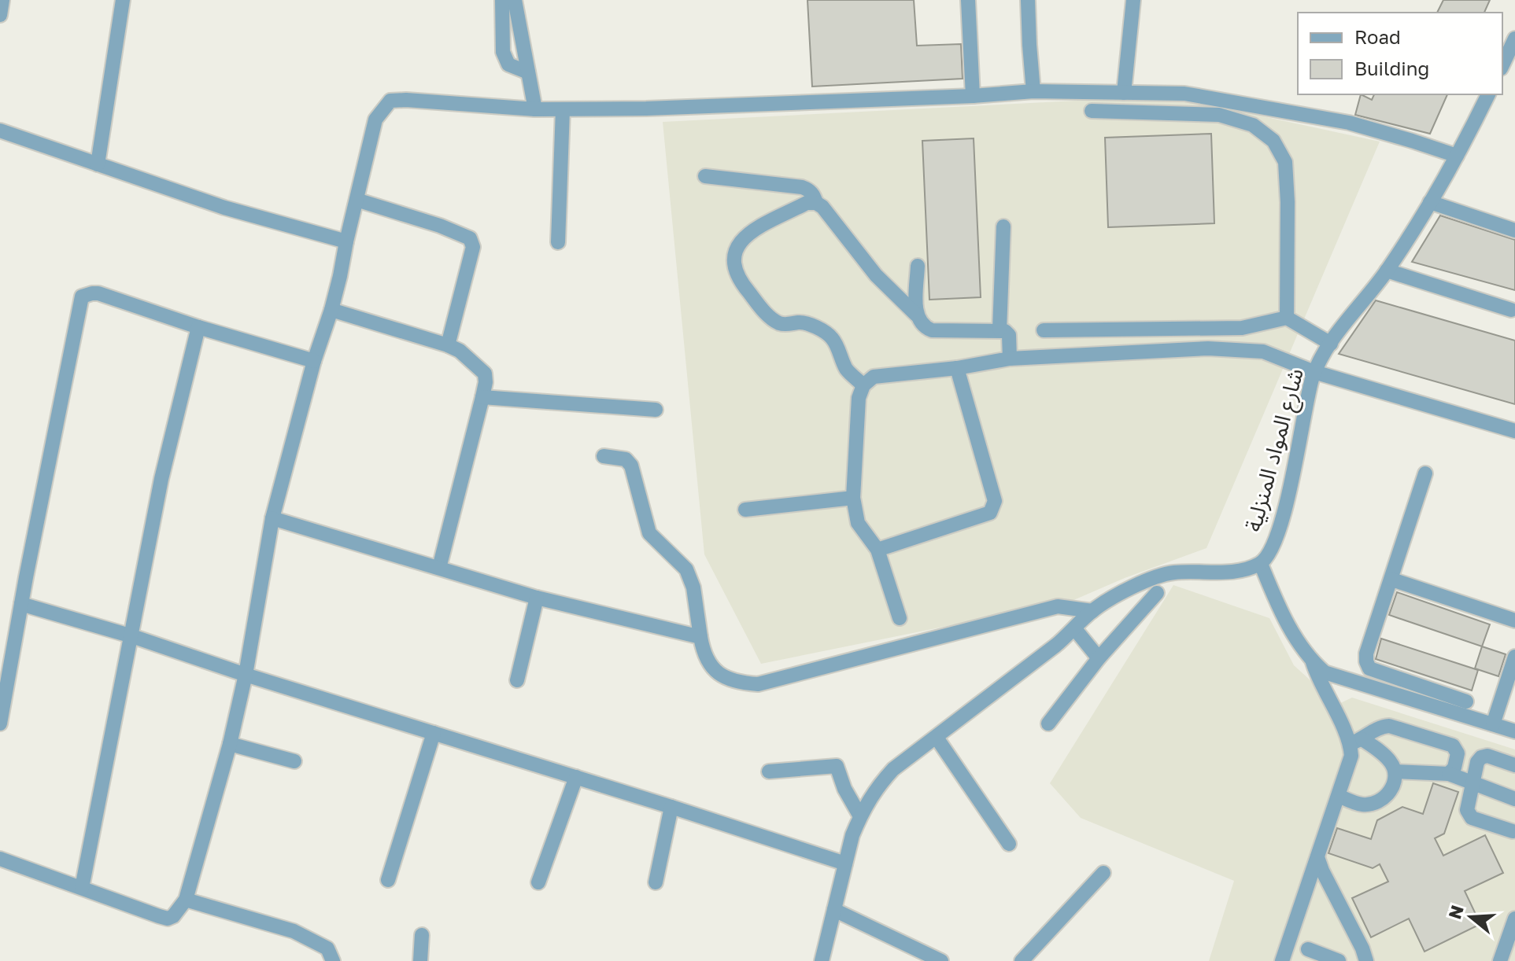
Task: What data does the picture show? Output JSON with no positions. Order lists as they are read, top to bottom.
{
  "streets": {
    "street": ["شارع المواد المنزلية"]
  },
  "legend": ["Road", "Building"],
  "north": "left"
}
